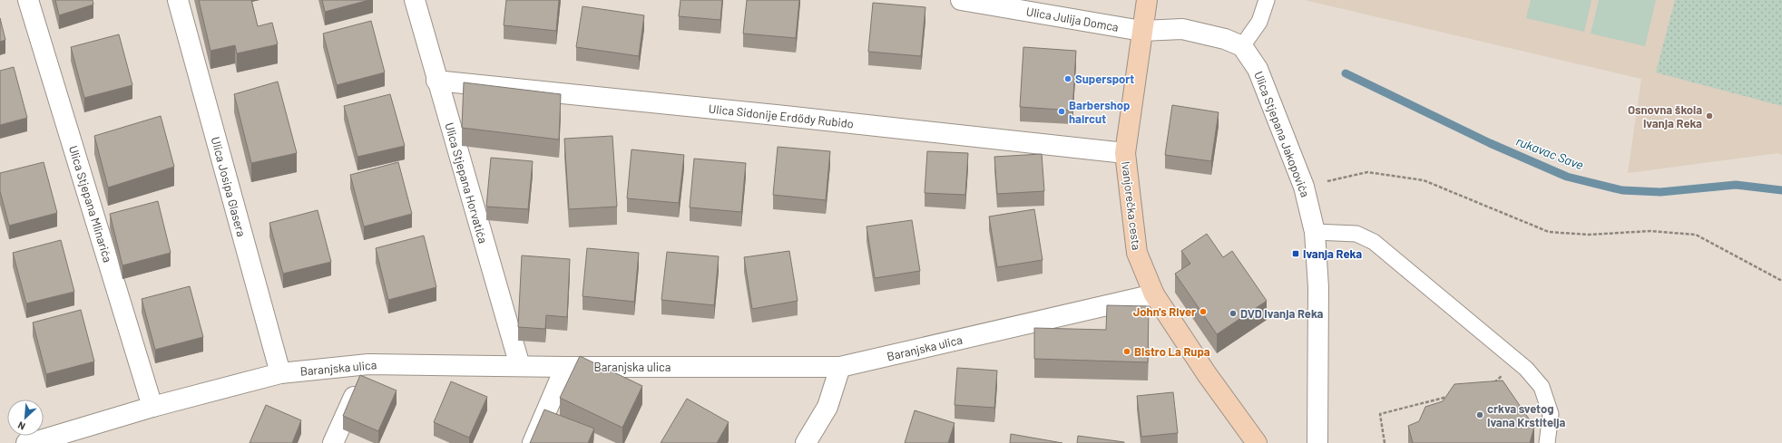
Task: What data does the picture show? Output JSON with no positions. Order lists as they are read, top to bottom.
{
  "streets": {
    "main road": ["Ivanjorečka cesta"],
    "street": [
      "Ulica Julija Domca",
      "Ulica Sidonije Erdődy Rubido",
      "Ulica Stjepana Jakopovića",
      "Ulica Stjepana Horvatića",
      "Ulica Josipa Glasera",
      "Ulica Stjepana Mlinarića",
      "Baranjska ulica"
    ]
  },
  "crossings": [
    ["Ulica Julija Domca", "Ulica Stjepana Jakopovića"],
    ["Ulica Julija Domca", "Ivanjorečka cesta"],
    ["Ulica Sidonije Erdődy Rubido", "Ulica Stjepana Horvatića"],
    ["Ulica Sidonije Erdődy Rubido", "Ivanjorečka cesta"],
    ["Ulica Stjepana Horvatića", "Baranjska ulica"],
    ["Ulica Josipa Glasera", "Baranjska ulica"],
    ["Ulica Stjepana Mlinarića", "Baranjska ulica"],
    ["Ivanjorečka cesta", "Baranjska ulica"]
  ],
  "water": ["rukavac Save"],
  "places": {
    "other": [
      "Supersport",
      "Barbershop haircut",
      "Osnovna škola Ivanja Reka",
      "John's River",
      "DVD Ivanja Reka",
      "Bistro La Rupa",
      "crkva svetog Ivana Krstitelja"
    ],
    "transit": ["Ivanja Reka"]
  },
  "north": "bottom left"
}
